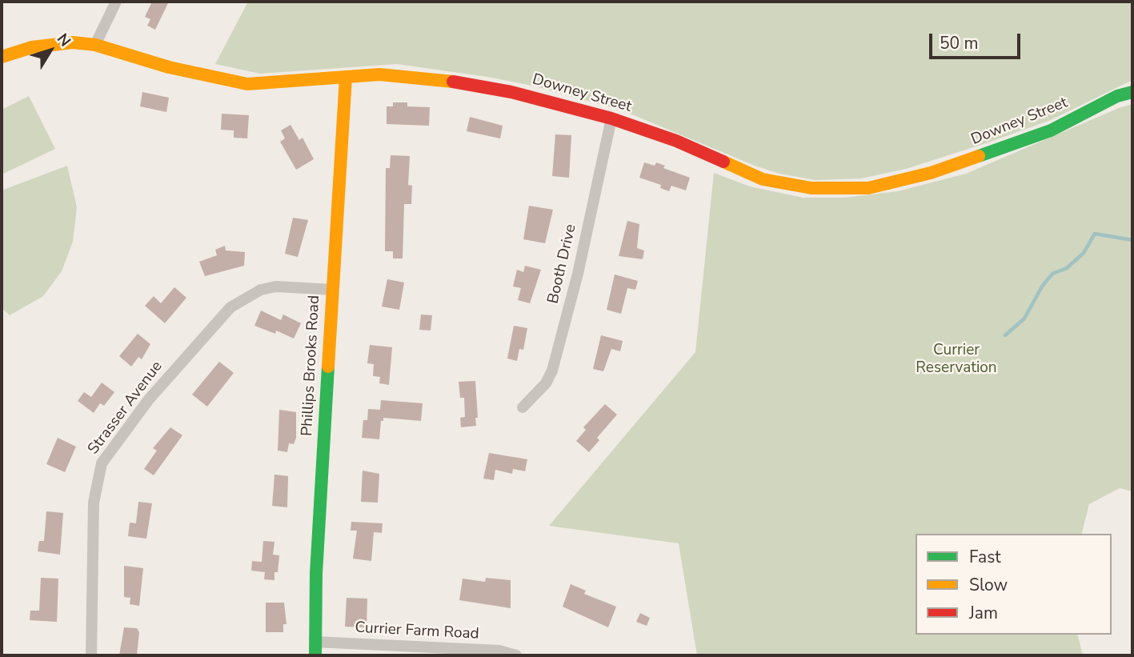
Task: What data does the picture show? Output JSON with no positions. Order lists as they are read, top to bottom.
{
  "streets": {
    "street": [
      "Downey Street",
      "Booth Drive",
      "Phillips Brooks Road",
      "Strasser Avenue",
      "Currier Farm Road"
    ]
  },
  "crossings": [
    ["Downey Street", "Booth Drive"],
    ["Downey Street", "Phillips Brooks Road"],
    ["Phillips Brooks Road", "Strasser Avenue"],
    ["Phillips Brooks Road", "Currier Farm Road"]
  ],
  "parks": ["Currier Reservation"],
  "legend": ["Fast", "Slow", "Jam"],
  "scale_bar": "50 m",
  "north": "top right"
}
